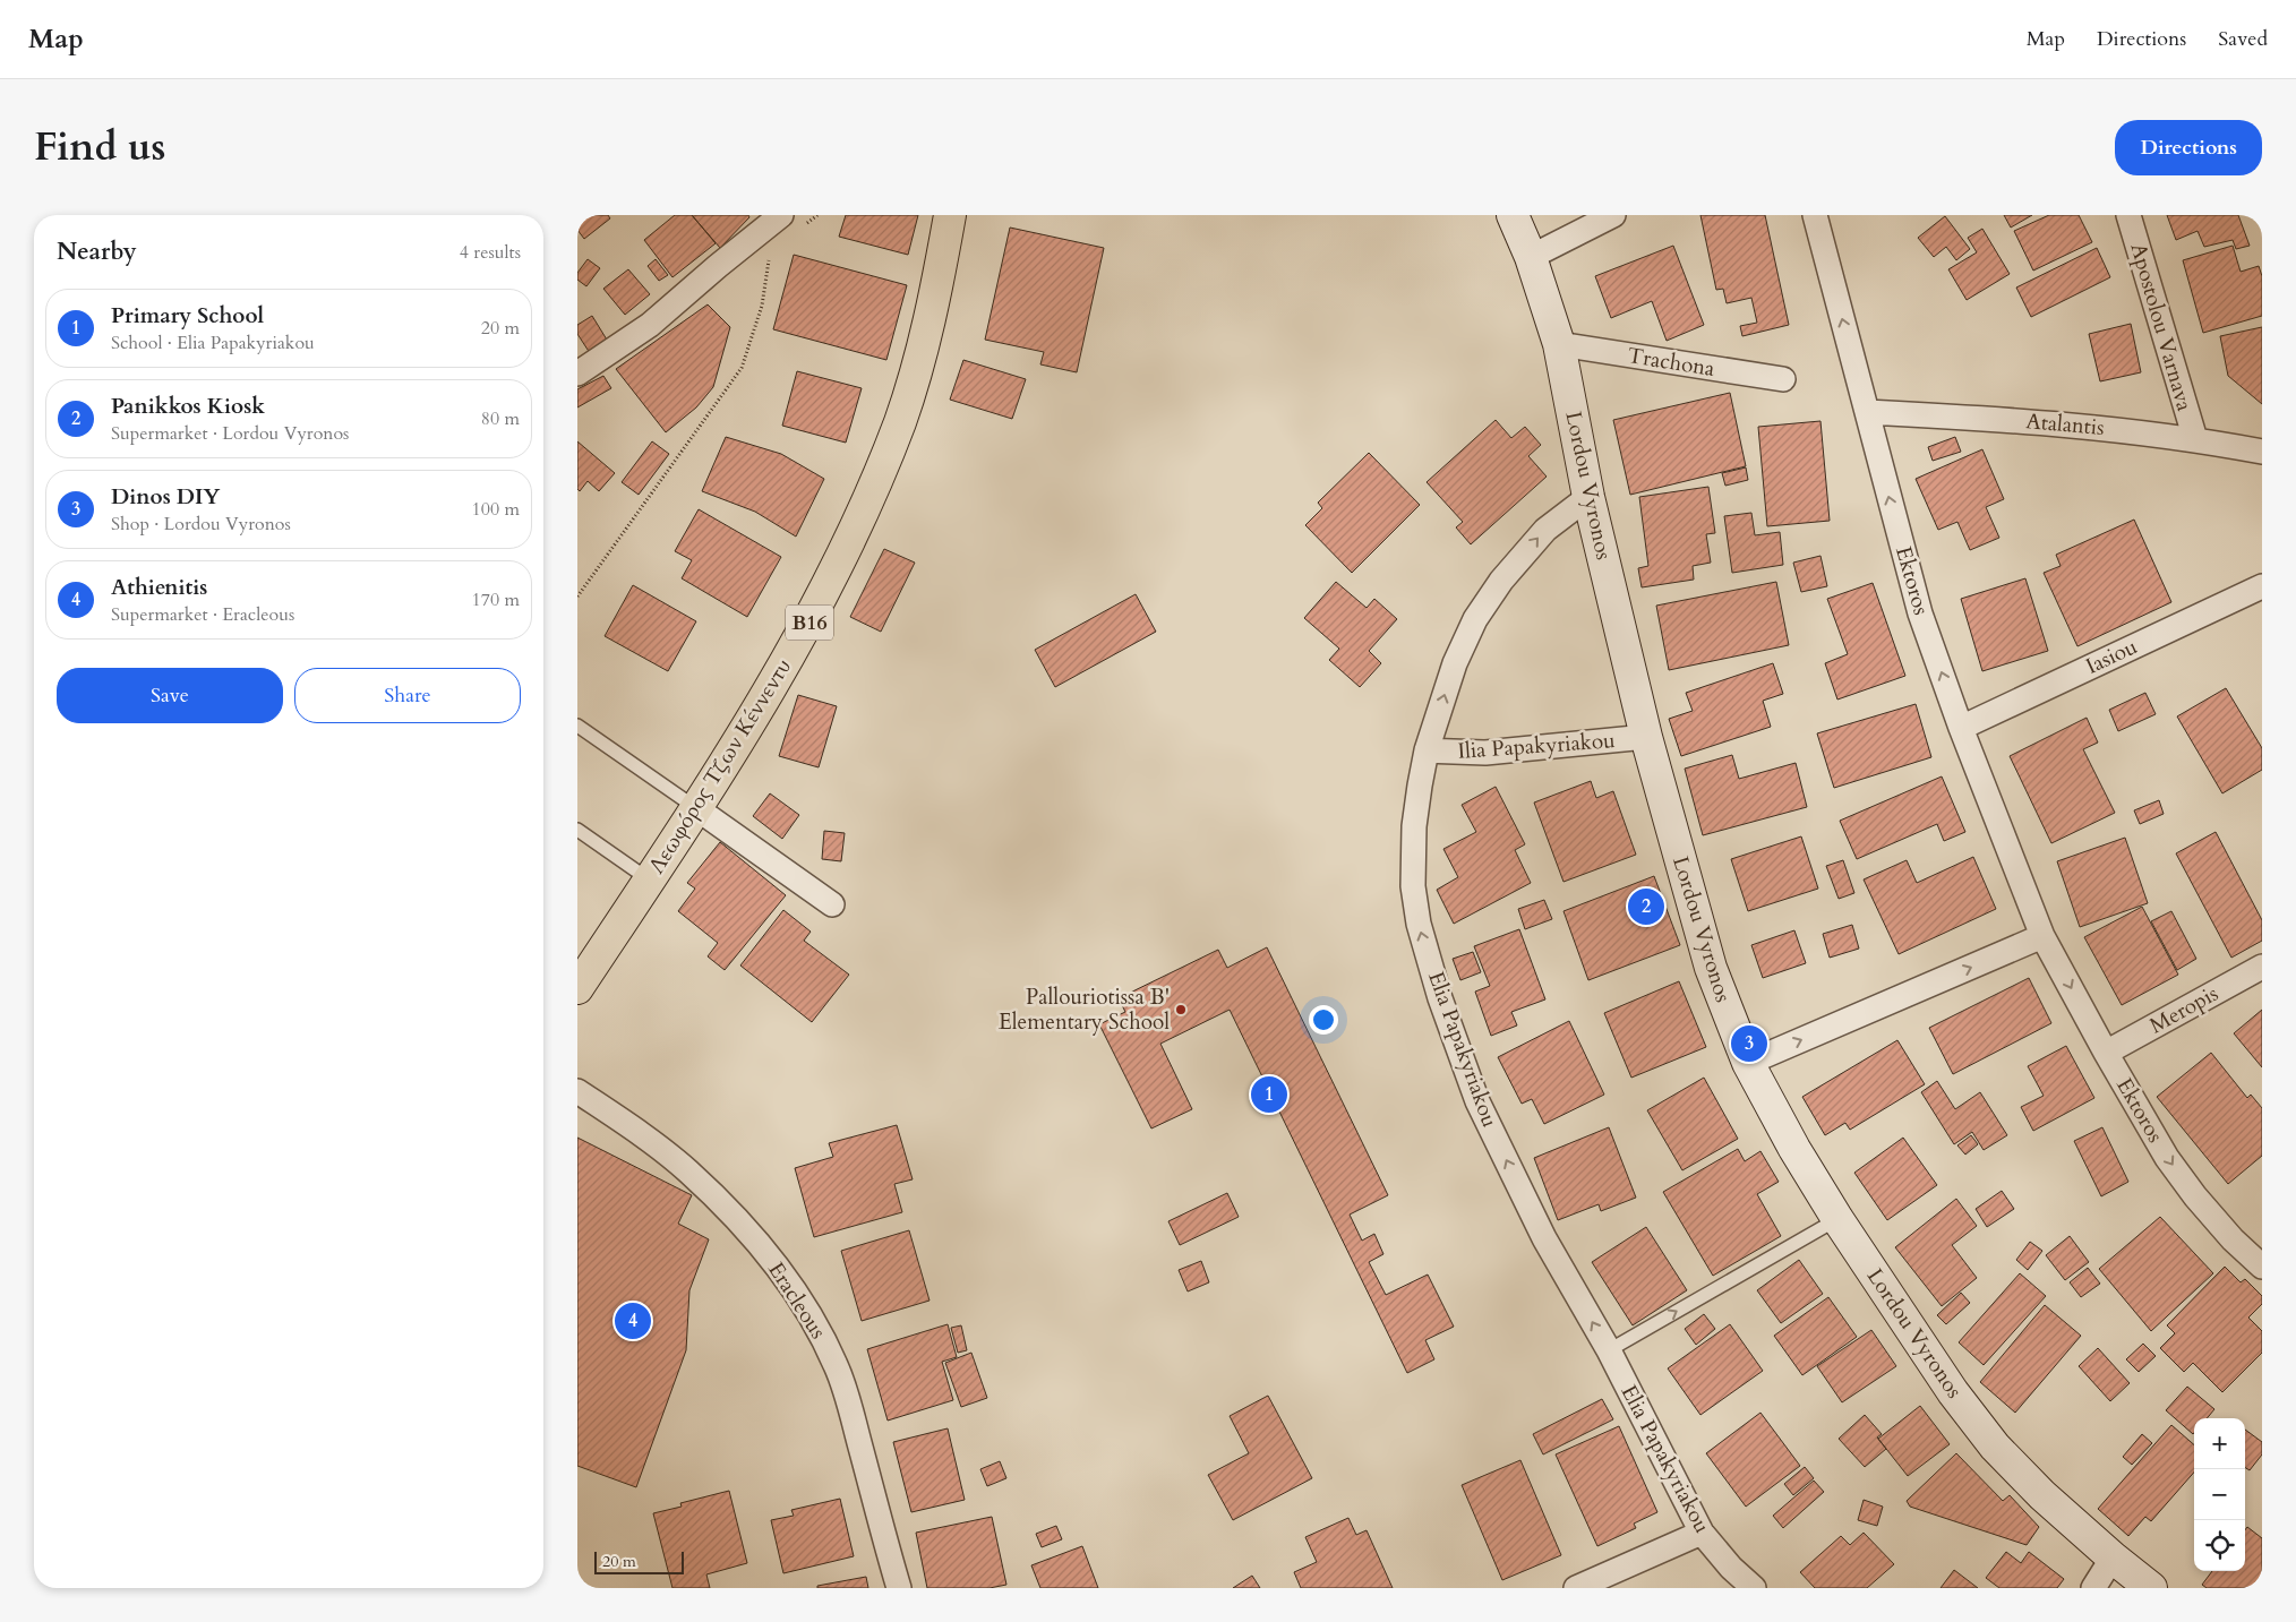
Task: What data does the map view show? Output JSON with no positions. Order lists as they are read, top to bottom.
{
  "streets": {
    "main road": ["B16", "Λεωφόρος Τζων Κέννεντυ"],
    "street": [
      "Apostolou Varnava",
      "Trachona",
      "Atalantis",
      "Lordou Vyronos",
      "Ektoros",
      "Iasiou",
      "Ilia Papakyriakou",
      "Meropis",
      "Elia Papakyriakou",
      "Eracleous"
    ]
  },
  "crossings": [
    ["Apostolou Varnava", "Atalantis"],
    ["Trachona", "Lordou Vyronos"],
    ["Atalantis", "Ektoros"],
    ["Lordou Vyronos", "Ilia Papakyriakou"],
    ["Lordou Vyronos", "Elia Papakyriakou"],
    ["Ektoros", "Iasiou"],
    ["Ektoros", "Meropis"],
    ["Ilia Papakyriakou", "Elia Papakyriakou"]
  ],
  "one_way": ["Elia Papakyriakou"],
  "places": ["Pallouriotissa B' Elementary School"],
  "scale_bar": "20 m",
  "page": {
    "header": "Map",
    "nav": ["Map", "Directions", "Saved"],
    "title": "Find us",
    "buttons": [
      "Directions",
      ["Save", "Share"]
    ],
    "heading": ["Nearby", "4 results"],
    "list": [
      {
        "mark": "1",
        "name": "Primary School",
        "note": "School · Elia Papakyriakou",
        "value": "20 m"
      },
      {
        "mark": "2",
        "name": "Panikkos Kiosk",
        "note": "Supermarket · Lordou Vyronos",
        "value": "80 m"
      },
      {
        "mark": "3",
        "name": "Dinos DIY",
        "note": "Shop · Lordou Vyronos",
        "value": "100 m"
      },
      {
        "mark": "4",
        "name": "Athienitis",
        "note": "Supermarket · Eracleous",
        "value": "170 m"
      }
    ],
    "pins": [
      "2",
      "3",
      "1",
      "4"
    ],
    "map_buttons": ["+", "−"],
    "scale": "20 m"
  }
}
